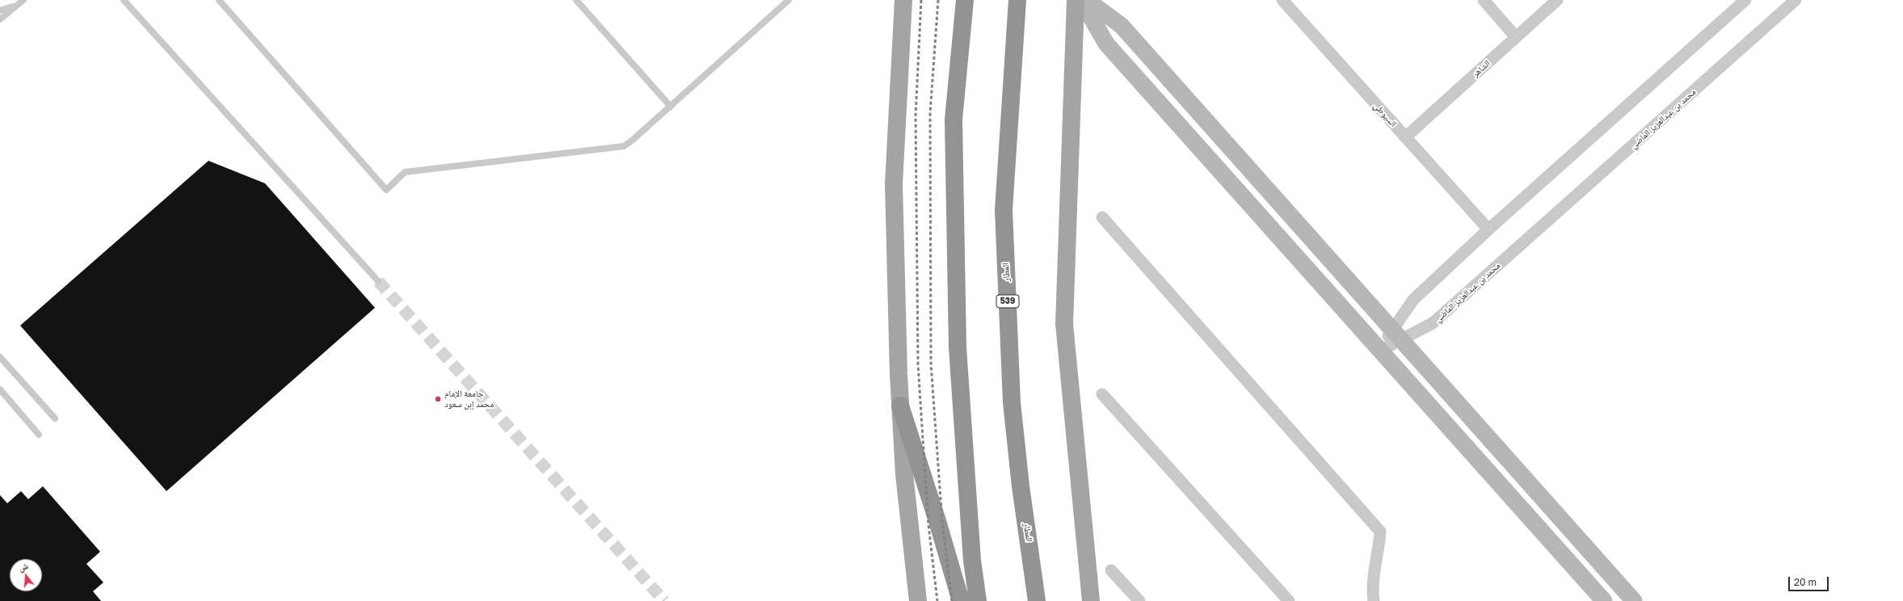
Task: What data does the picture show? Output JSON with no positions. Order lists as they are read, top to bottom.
{
  "streets": {
    "highway": ["المطار", "539"],
    "street": ["الشاهر", "السيوطي", "محمد بن عبدالعزيز الماضي"]
  },
  "crossings": [
    ["الشاهر", "السيوطي"],
    ["السيوطي", "محمد بن عبدالعزيز الماضي"]
  ],
  "places": ["جامعة الإمام محمد إبن سعود"],
  "scale_bar": "20 m",
  "north": "top"
}
